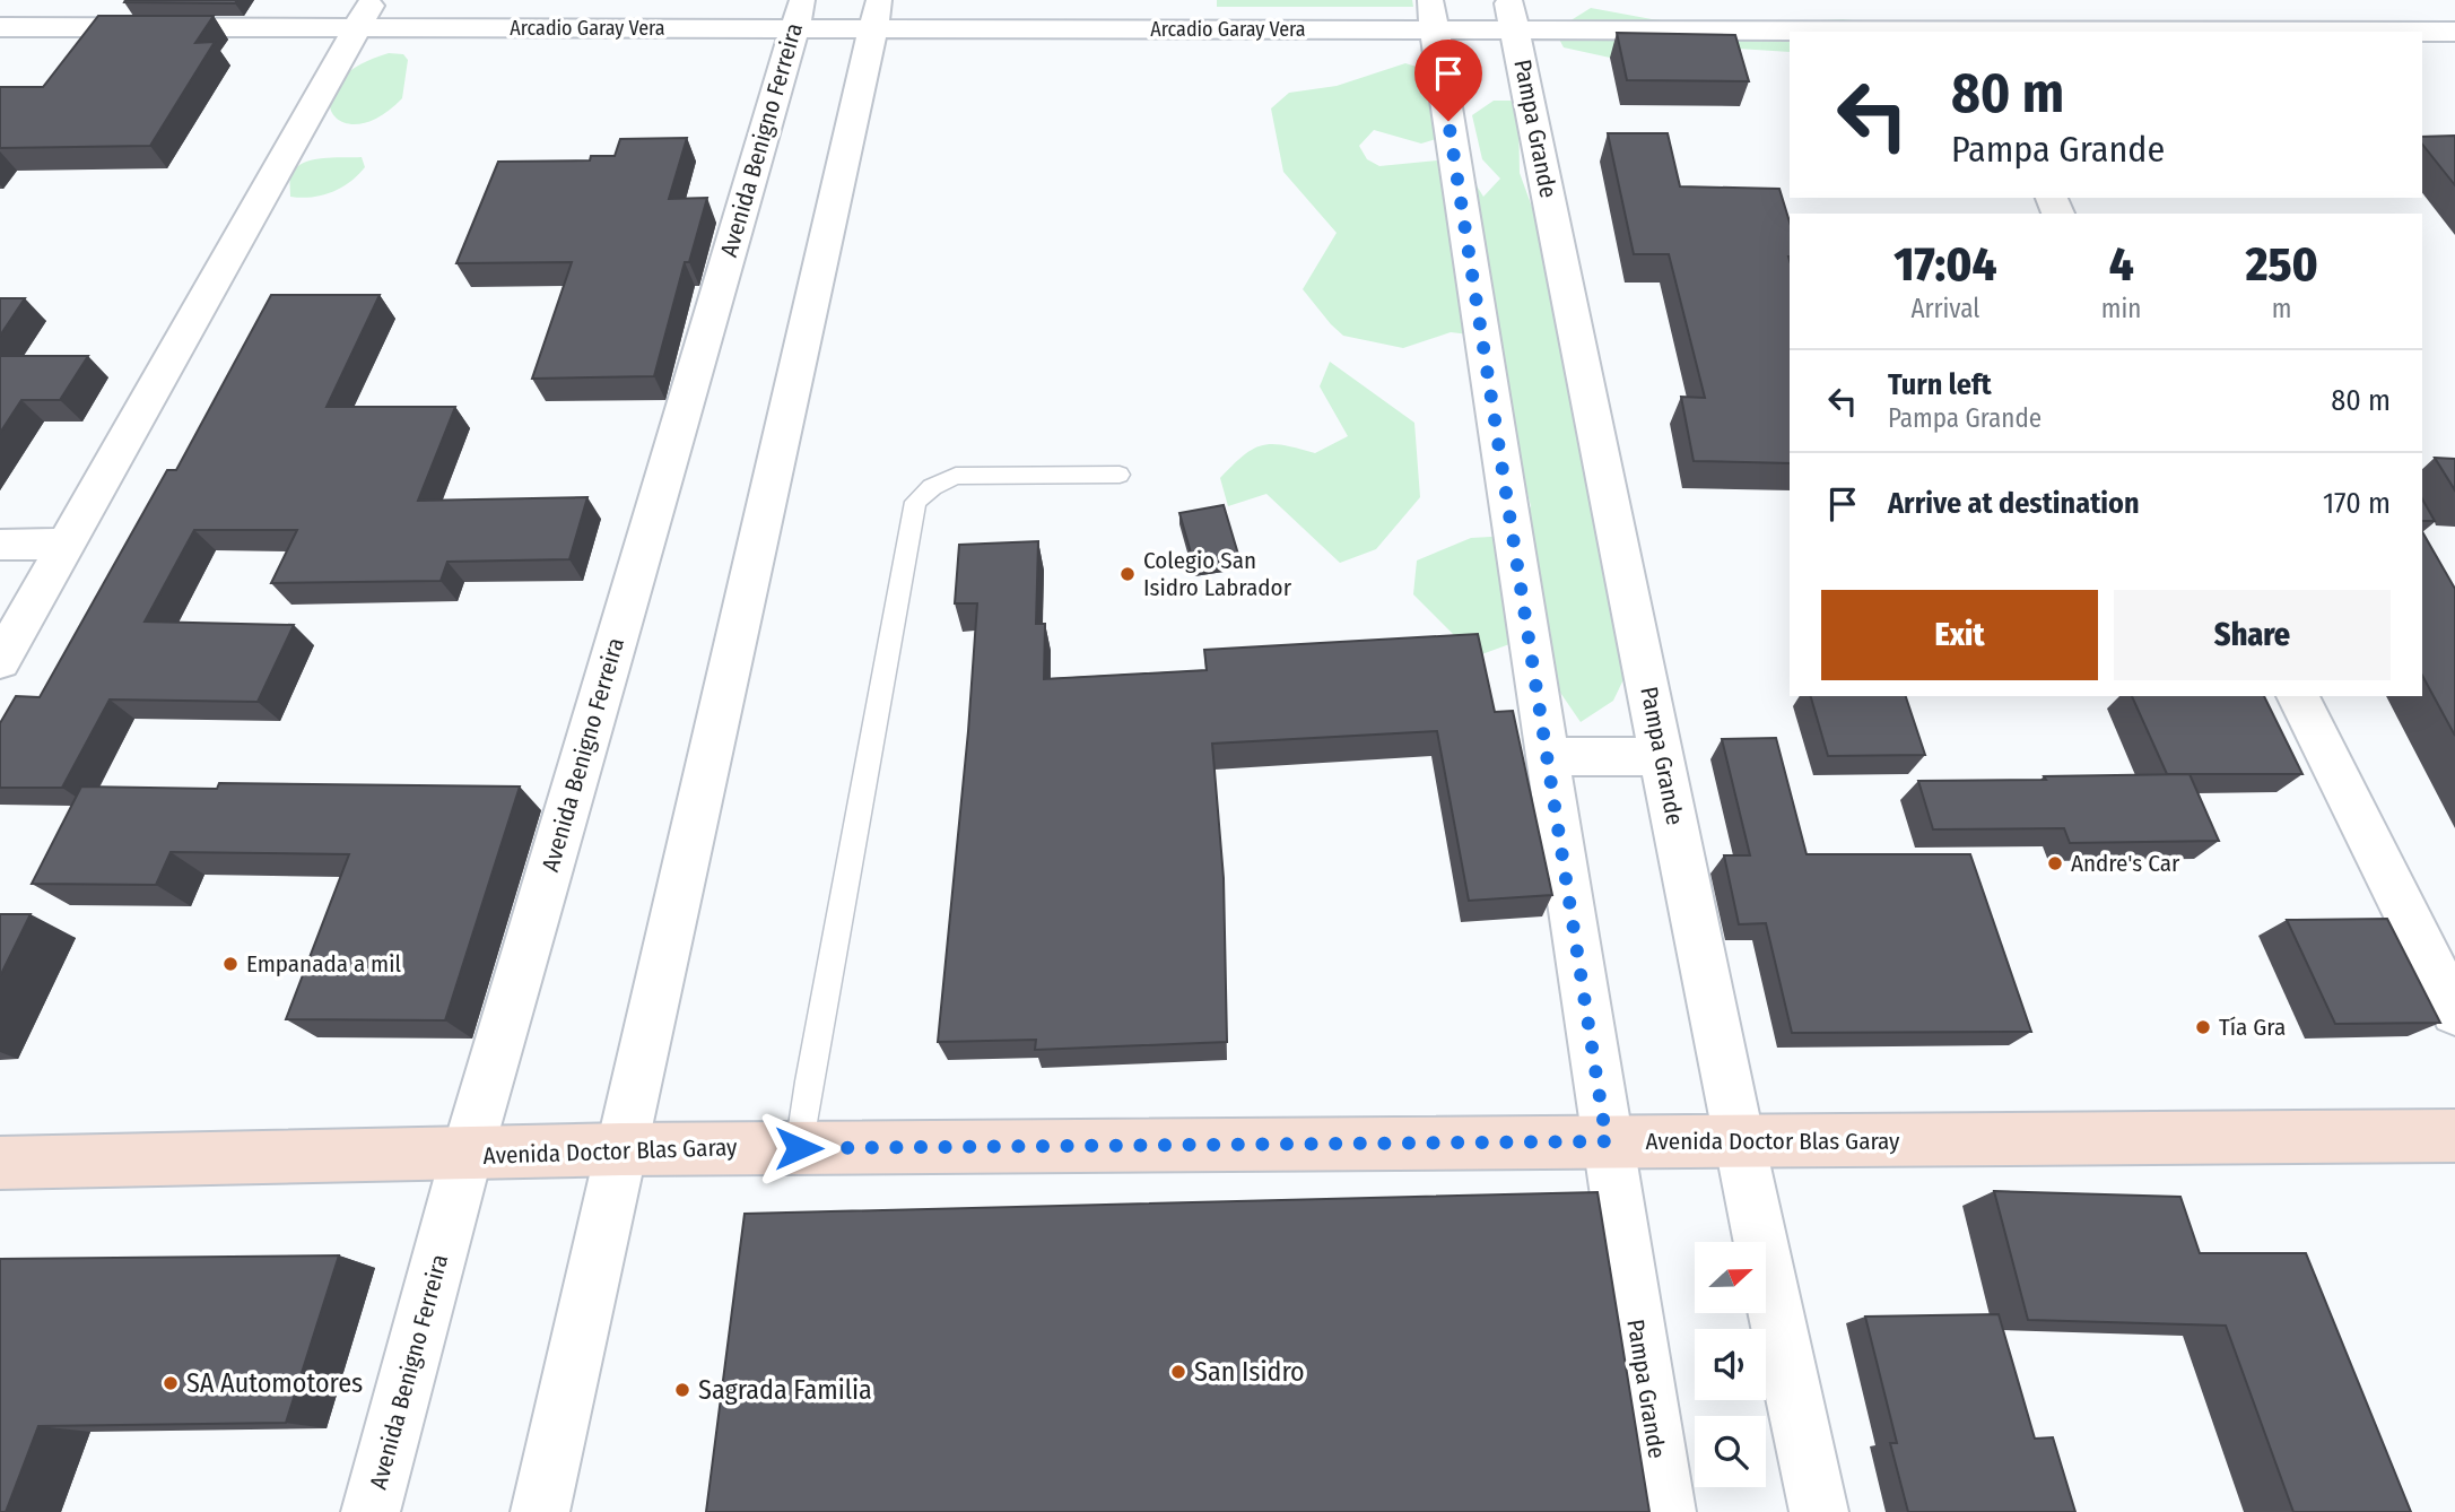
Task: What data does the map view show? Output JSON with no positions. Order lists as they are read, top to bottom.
{
  "streets": {
    "street": [
      "Arcadio Garay Vera",
      "Pampa Grande",
      "Avenida Benigno Ferreira",
      "Avenida Doctor Blas Garay"
    ]
  },
  "crossings": [
    ["Arcadio Garay Vera", "Pampa Grande"],
    ["Arcadio Garay Vera", "Avenida Benigno Ferreira"],
    ["Pampa Grande", "Avenida Doctor Blas Garay"],
    ["Avenida Benigno Ferreira", "Avenida Doctor Blas Garay"]
  ],
  "places": [
    "Colegio San Isidro Labrador",
    "Andre's Car",
    "Empanada a mil",
    "Tía Gra",
    "San Isidro",
    "SA Automotores",
    "Sagrada Familia"
  ],
  "north": "right",
  "page": {
    "turn": ["80 m", "Pampa Grande"],
    "eta": [
      "17:04",
      "Arrival",
      "4",
      "min",
      "250",
      "m"
    ],
    "list": [
      {
        "name": "Turn left",
        "note": "Pampa Grande",
        "value": "80 m"
      },
      {
        "name": "Arrive at destination",
        "value": "170 m"
      }
    ],
    "buttons": ["Exit", "Share"]
  }
}
